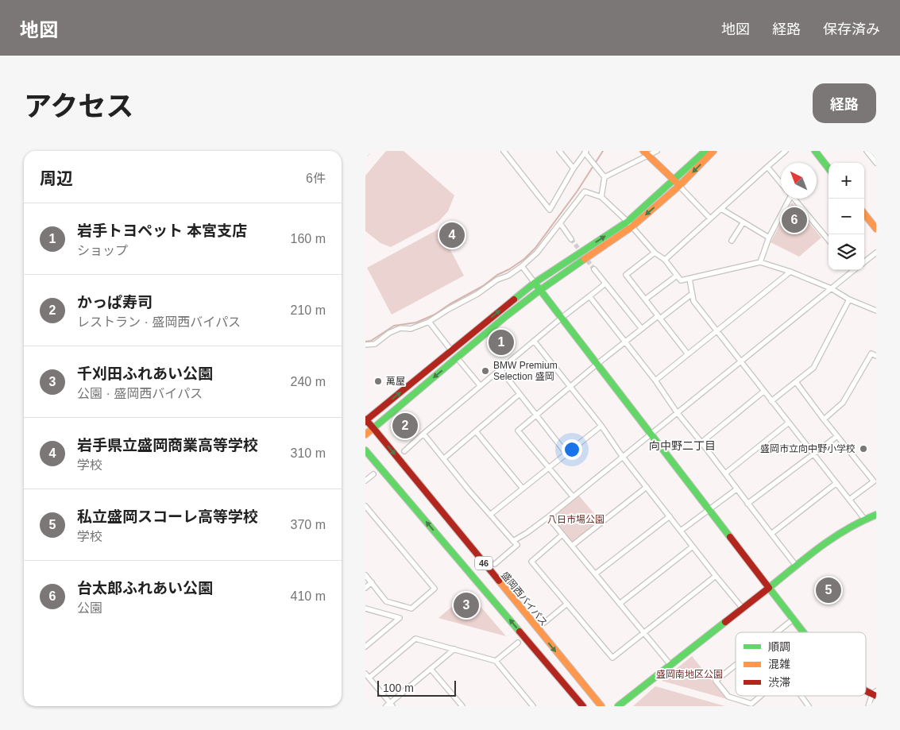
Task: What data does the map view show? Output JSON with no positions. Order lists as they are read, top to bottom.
{
  "streets": {
    "main road": ["46", "盛岡西バイパス"]
  },
  "districts": ["向中野二丁目"],
  "parks": ["八日市場公園", "盛岡南地区公園"],
  "places": ["BMW Premium Selection 盛岡", "萬屋", "盛岡市立向中野小学校"],
  "legend": ["順調", "混雑", "渋滞"],
  "scale_bar": "100 m",
  "north": "top left",
  "page": {
    "header": "地図",
    "nav": ["地図", "経路", "保存済み"],
    "title": "アクセス",
    "buttons": "経路",
    "heading": ["周辺", "6件"],
    "map_buttons": ["+", "−"],
    "list": [
      {
        "mark": "1",
        "name": "岩手トヨペット 本宮支店",
        "note": "ショップ",
        "value": "160 m"
      },
      {
        "mark": "2",
        "name": "かっぱ寿司",
        "note": "レストラン · 盛岡西バイパス",
        "value": "210 m"
      },
      {
        "mark": "3",
        "name": "千刈田ふれあい公園",
        "note": "公園 · 盛岡西バイパス",
        "value": "240 m"
      },
      {
        "mark": "4",
        "name": "岩手県立盛岡商業高等学校",
        "note": "学校",
        "value": "310 m"
      },
      {
        "mark": "5",
        "name": "私立盛岡スコーレ高等学校",
        "note": "学校",
        "value": "370 m"
      },
      {
        "mark": "6",
        "name": "台太郎ふれあい公園",
        "note": "公園",
        "value": "410 m"
      }
    ],
    "pins": [
      "6",
      "4",
      "1",
      "2",
      "5",
      "3"
    ],
    "scale": "100 m"
  }
}
